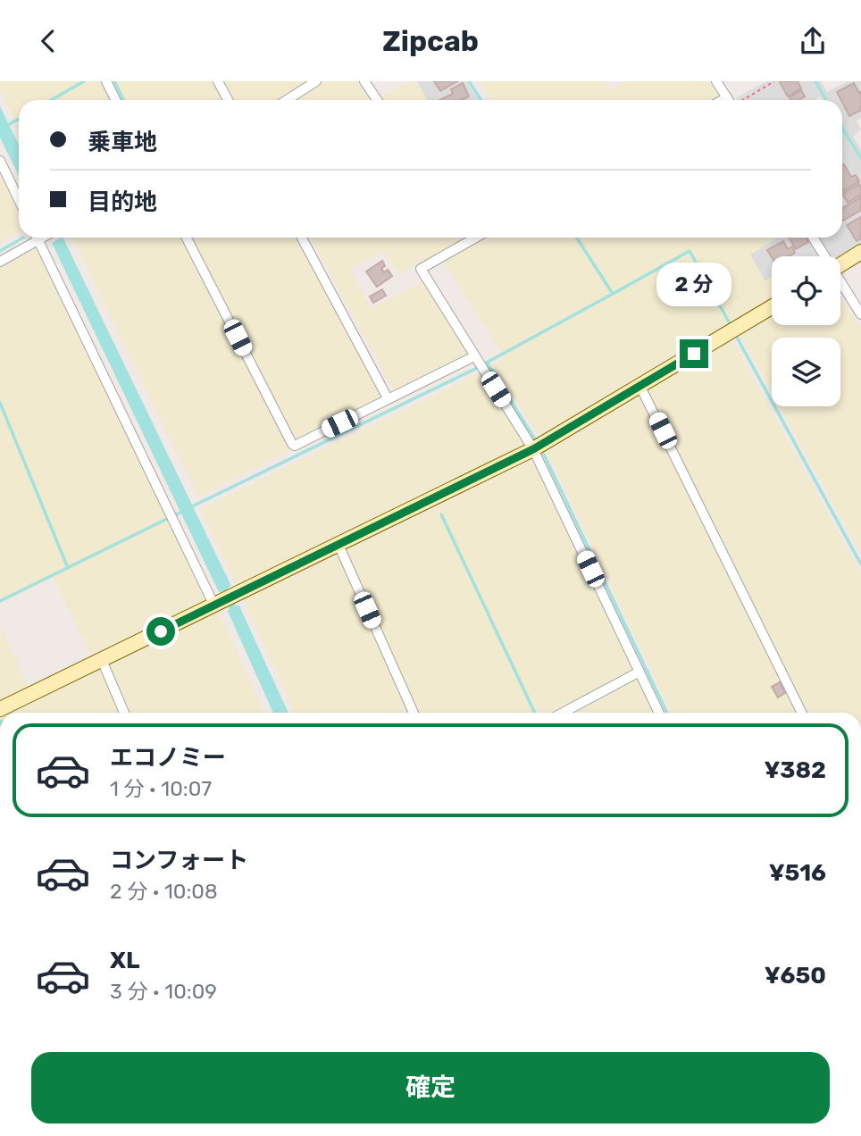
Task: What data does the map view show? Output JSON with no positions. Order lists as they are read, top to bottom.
{
  "page": {
    "header": "Zipcab",
    "banner": ["乗車地", "目的地"],
    "bubble": "2 分",
    "list": [
      {
        "name": "エコノミー",
        "note": "1 分 · 10:07",
        "value": "¥382"
      },
      {
        "name": "コンフォート",
        "note": "2 分 · 10:08",
        "value": "¥516"
      },
      {
        "name": "XL",
        "note": "3 分 · 10:09",
        "value": "¥650"
      }
    ],
    "buttons": "確定"
  }
}
